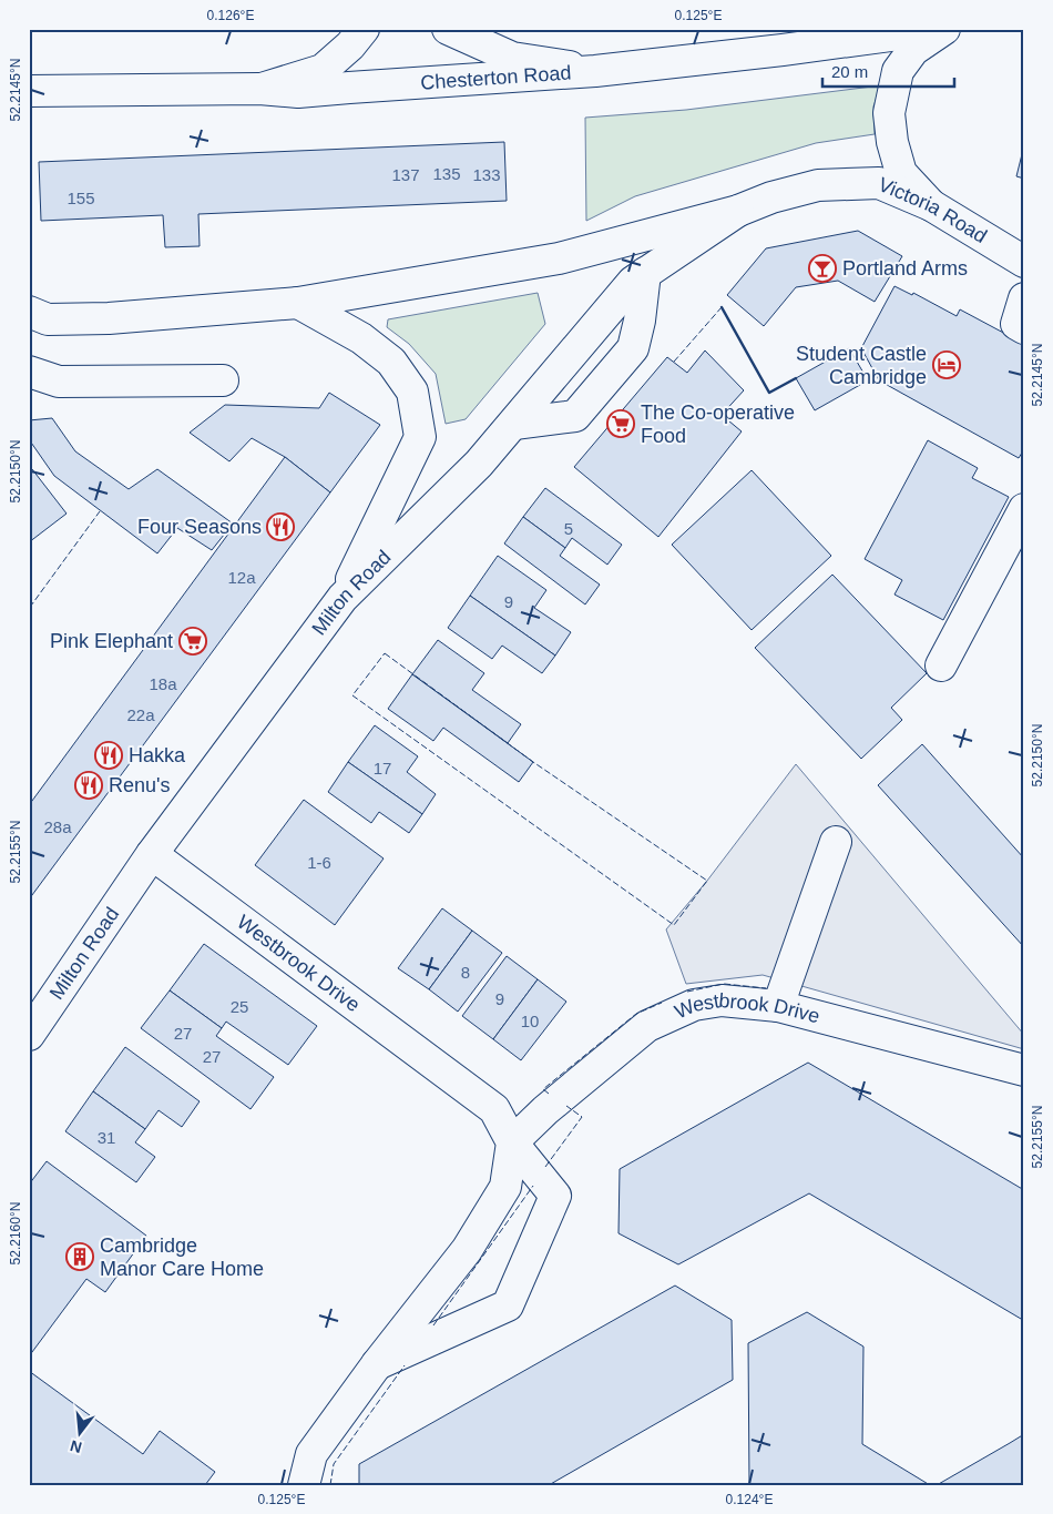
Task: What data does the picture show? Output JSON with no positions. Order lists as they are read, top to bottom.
{
  "streets": {
    "main road": [
      "Chesterton Road",
      "Victoria Road",
      "Milton Road",
      "Westbrook Drive"
    ]
  },
  "crossings": [
    ["Victoria Road", "Milton Road"],
    ["Milton Road", "Westbrook Drive"]
  ],
  "places": {
    "bar": ["Portland Arms"],
    "hotel": ["Student Castle Cambridge"],
    "supermarket": ["The Co-operative Food", "Pink Elephant"],
    "restaurant": ["Four Seasons", "Hakka", "Renu's"],
    "building": ["Cambridge Manor Care Home"]
  },
  "house_numbers": [
    "135",
    "137",
    "133",
    "155",
    "5",
    "12a",
    "9",
    "18a",
    "22a",
    "17",
    "28a",
    "1-6",
    "8",
    "9",
    "25",
    "10",
    "27",
    "27",
    "31"
  ],
  "scale_bar": "20 m",
  "north": "bottom",
  "coordinates": [
    "0.126°E",
    "0.125°E",
    "52.2145°N",
    "52.2150°N",
    "52.2155°N",
    "52.2160°N",
    "0.124°E"
  ]
}
